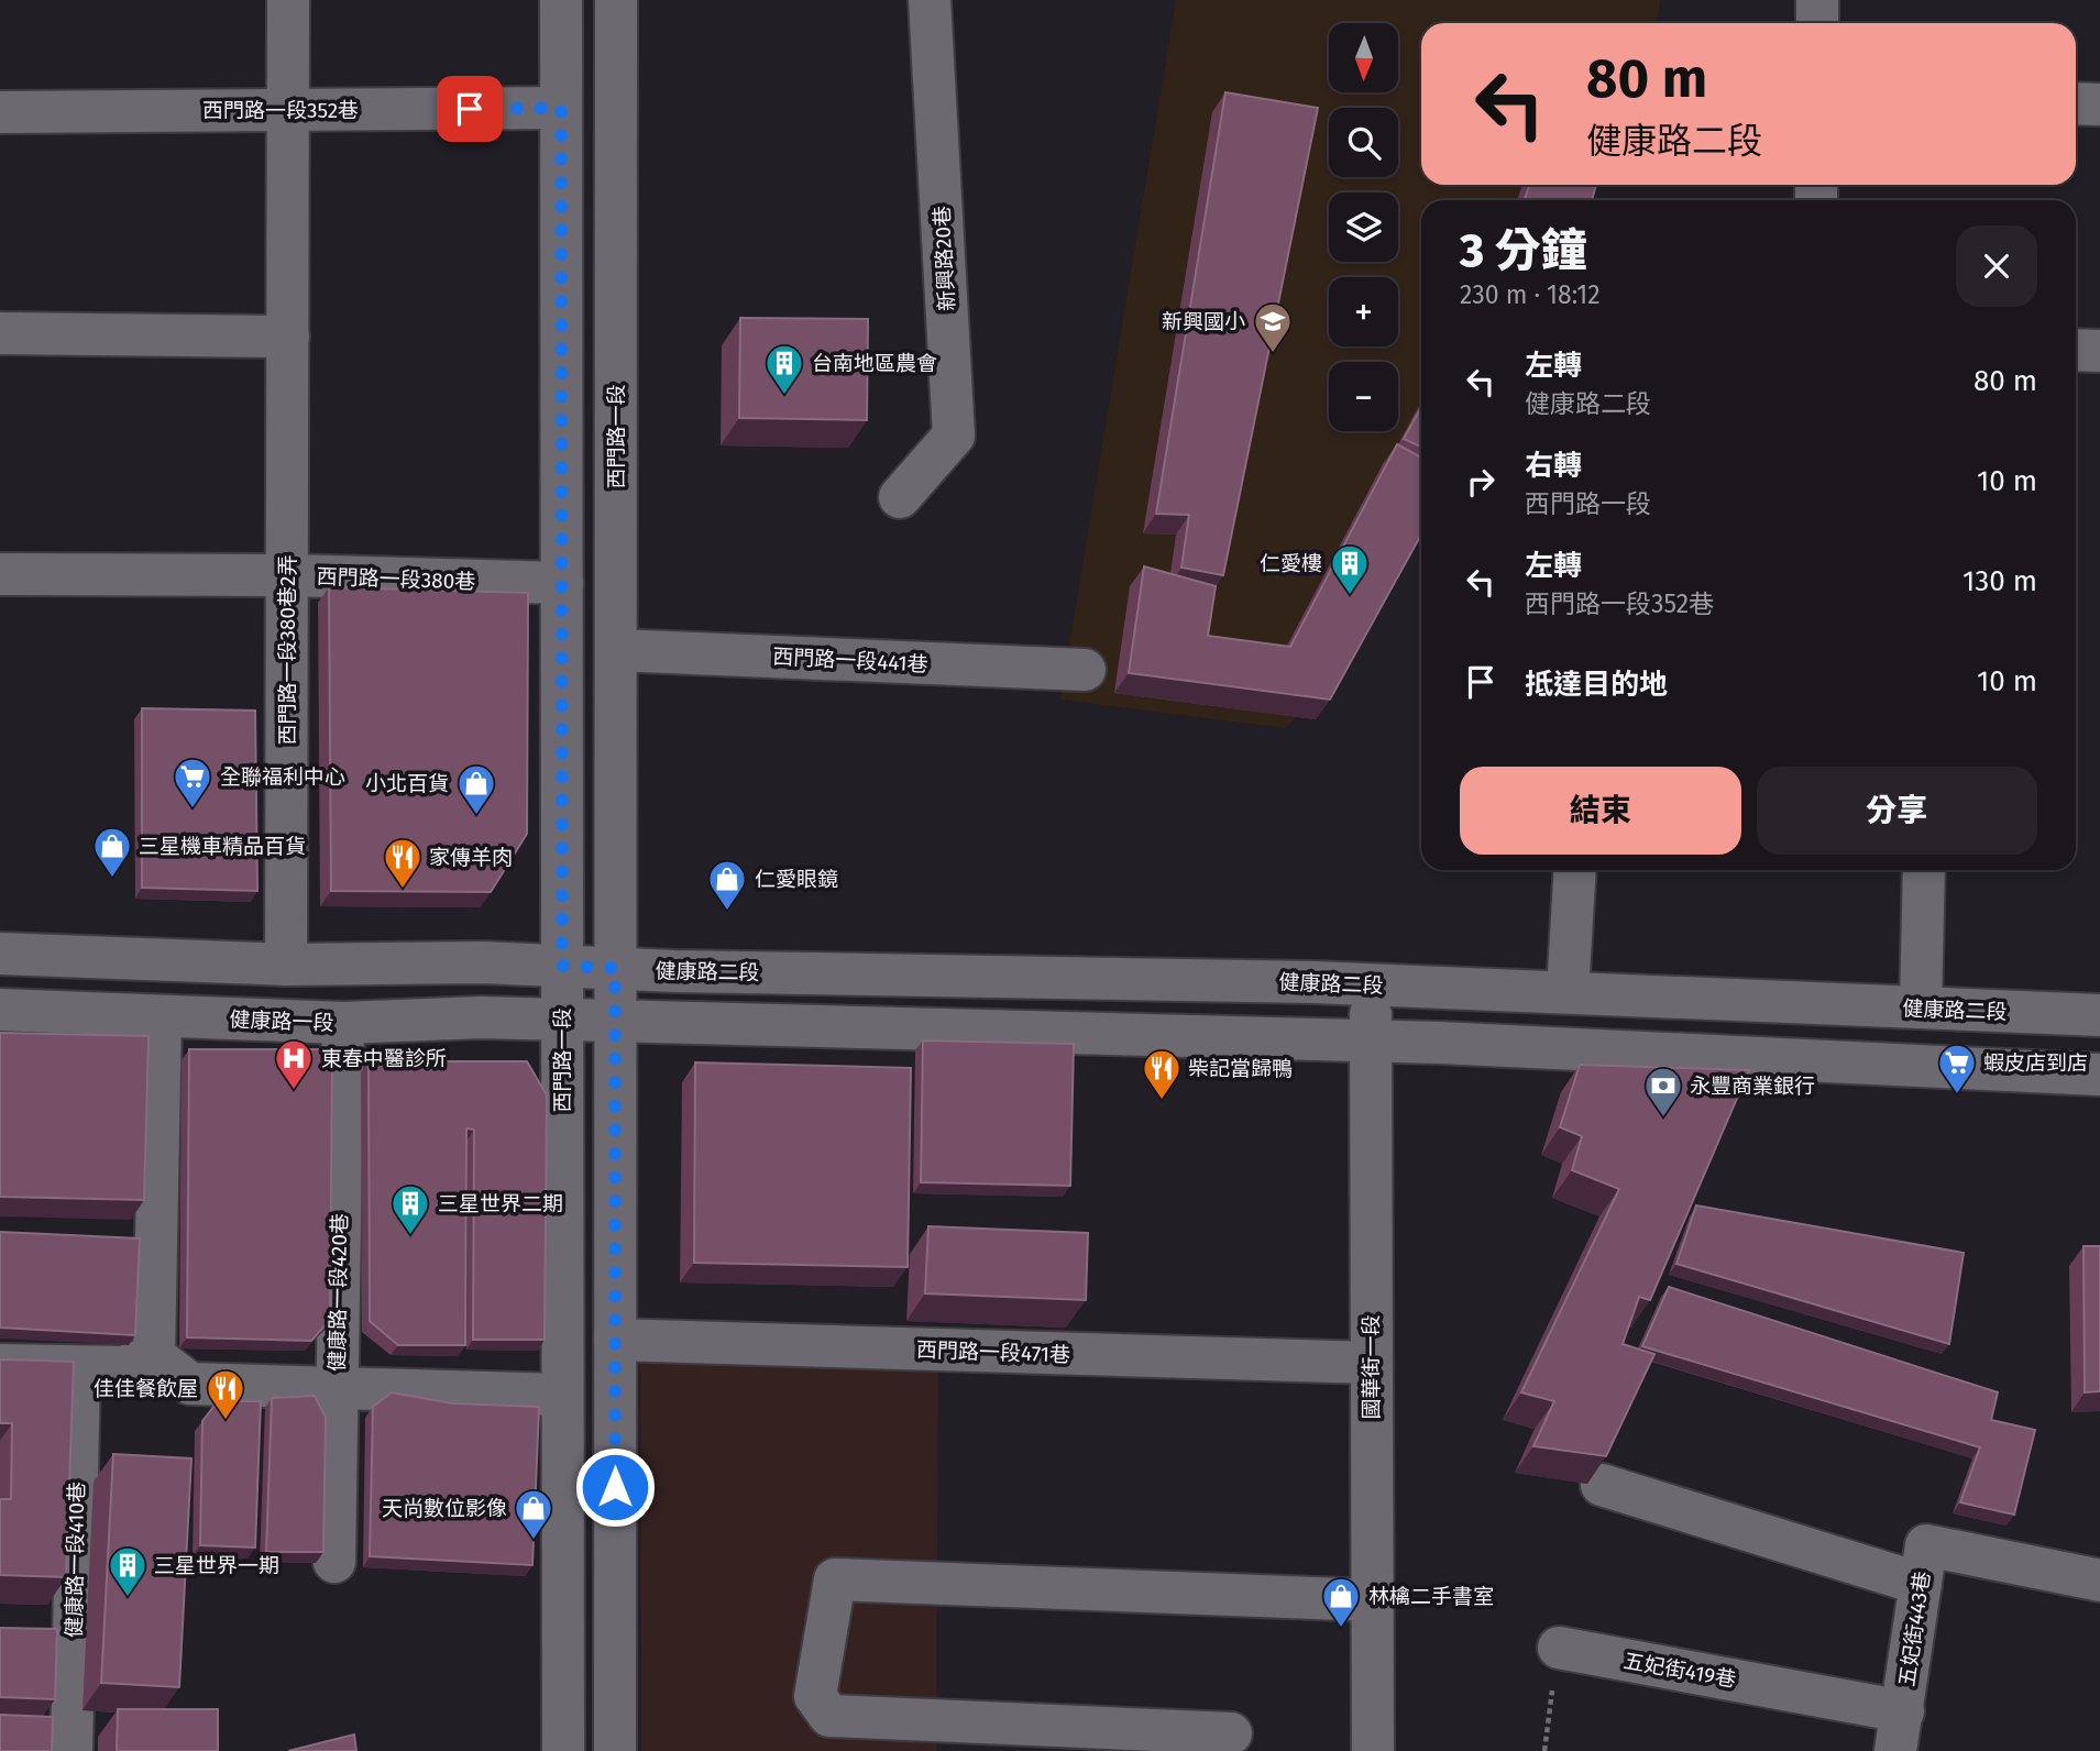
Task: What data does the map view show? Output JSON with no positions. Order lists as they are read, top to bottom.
{
  "streets": {
    "street": [
      "西門路一段352巷",
      "新興路20巷",
      "西門路一段",
      "西門路一段380巷",
      "西門路一段380巷2弄",
      "西門路一段441巷",
      "健康路二段",
      "健康路一段",
      "健康路一段420巷",
      "西門路一段471巷",
      "國華街一段",
      "健康路一段410巷",
      "五妃街443巷",
      "五妃街419巷"
    ]
  },
  "crossings": [
    ["西門路一段352巷", "西門路一段"],
    ["西門路一段352巷", "西門路一段380巷2弄"],
    ["西門路一段", "西門路一段380巷"],
    ["西門路一段", "西門路一段441巷"],
    ["西門路一段", "健康路二段"],
    ["西門路一段", "健康路一段"],
    ["西門路一段", "西門路一段471巷"],
    ["西門路一段380巷", "西門路一段380巷2弄"],
    ["健康路二段", "國華街一段"],
    ["健康路一段", "健康路一段420巷"],
    ["西門路一段471巷", "國華街一段"],
    ["五妃街443巷", "五妃街419巷"]
  ],
  "places": {
    "school or university": ["新興國小"],
    "building": [
      "台南地區農會",
      "仁愛樓",
      "三星世界二期",
      "三星世界一期"
    ],
    "supermarket": ["全聯福利中心", "蝦皮店到店"],
    "shop": [
      "小北百貨",
      "三星機車精品百貨",
      "仁愛眼鏡",
      "天尚數位影像",
      "林檎二手書室"
    ],
    "restaurant": ["家傳羊肉", "柴記當歸鴨", "佳佳餐飲屋"],
    "hospital": ["東春中醫診所"],
    "bank": ["永豐商業銀行"]
  },
  "north": "bottom",
  "page": {
    "map_buttons": ["+", "−"],
    "turn": ["80 m", "健康路二段"],
    "heading": ["3 分鐘", "230 m · 18:12"],
    "list": [
      {
        "name": "左轉",
        "note": "健康路二段",
        "value": "80 m"
      },
      {
        "name": "右轉",
        "note": "西門路一段",
        "value": "10 m"
      },
      {
        "name": "左轉",
        "note": "西門路一段352巷",
        "value": "130 m"
      },
      {
        "name": "抵達目的地",
        "value": "10 m"
      }
    ],
    "buttons": ["結束", "分享"]
  }
}
